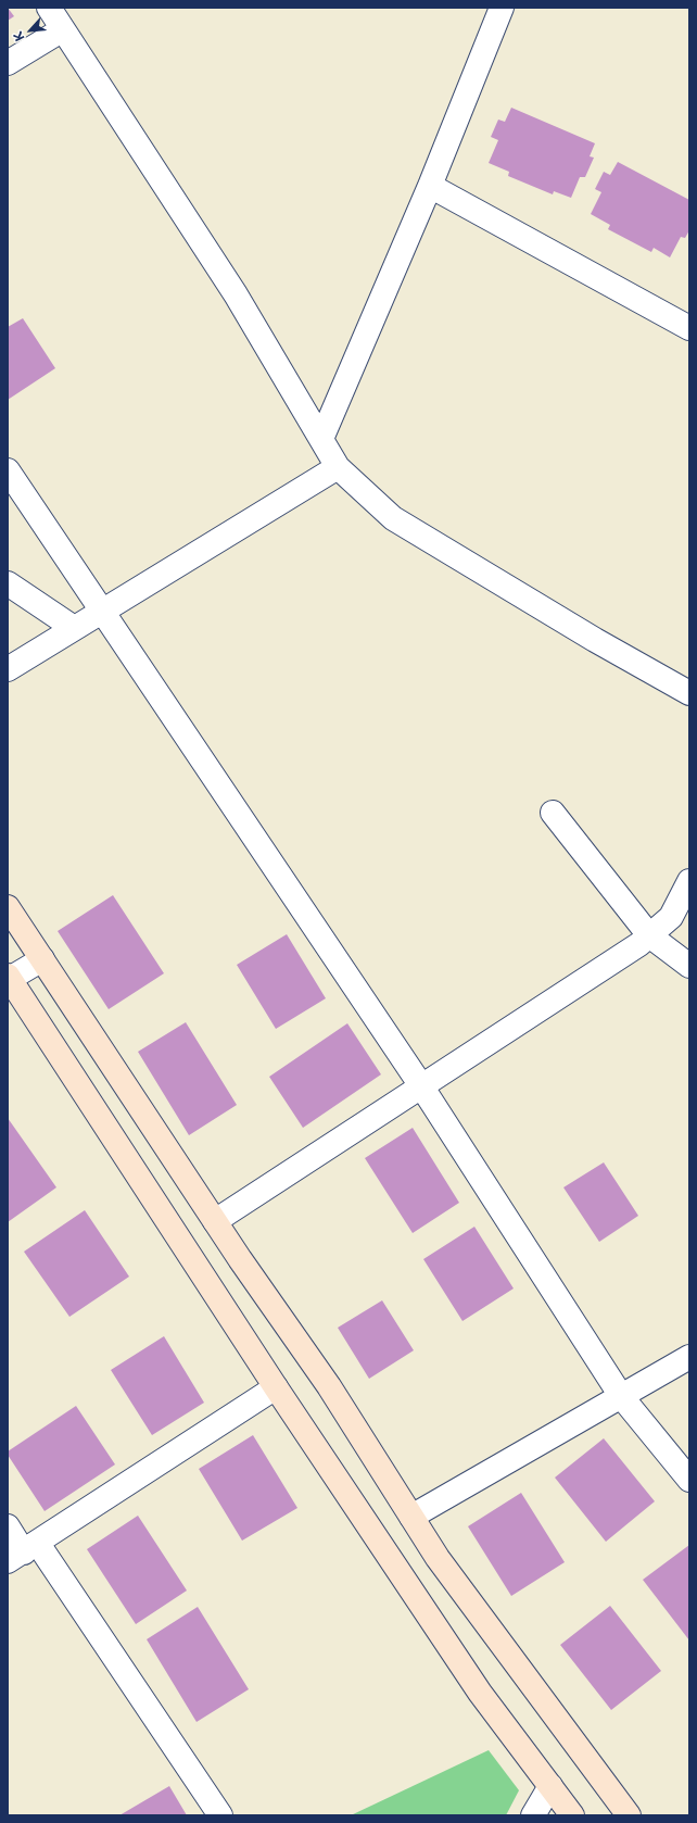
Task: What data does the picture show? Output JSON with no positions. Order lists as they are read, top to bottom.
{
  "north": "bottom left"
}
